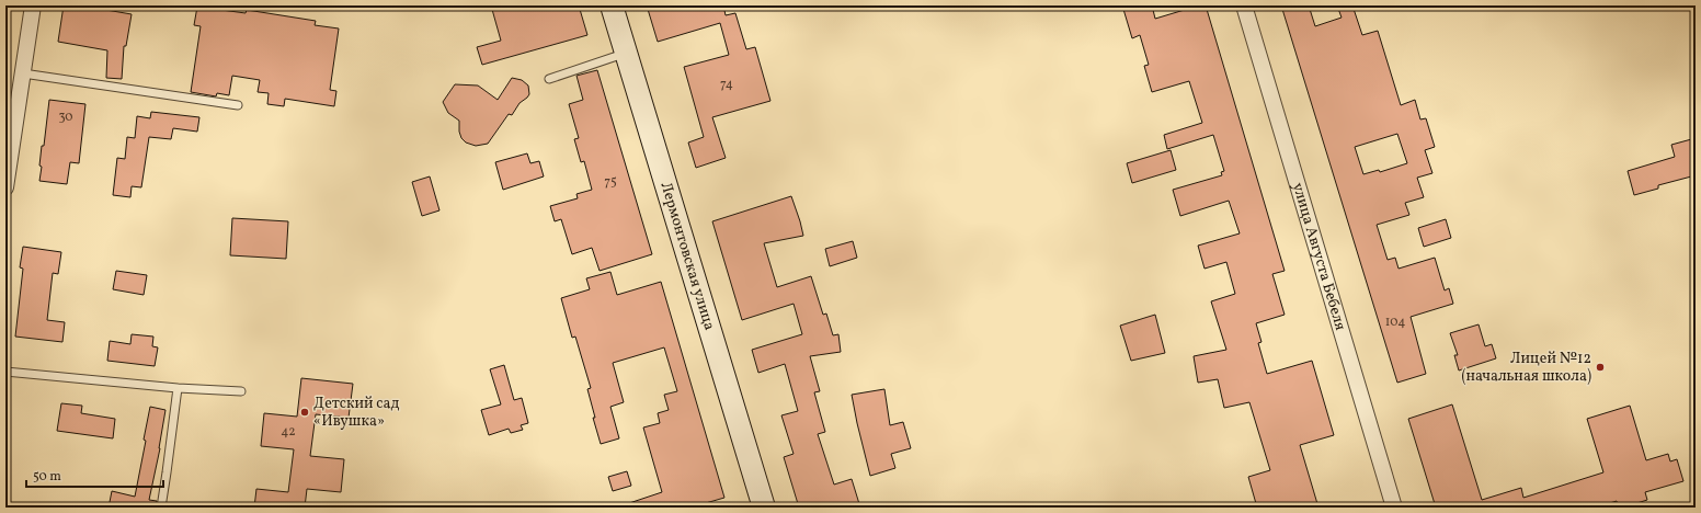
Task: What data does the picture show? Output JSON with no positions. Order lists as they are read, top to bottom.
{
  "streets": {
    "main road": ["Лермонтовская улица"],
    "street": ["улица Августа Бебеля"]
  },
  "places": ["Лицей №12 (начальная школа)", "Детский сад «Ивушка»"],
  "house_numbers": [
    "74",
    "30",
    "75",
    "104",
    "42"
  ],
  "scale_bar": "50 m"
}
